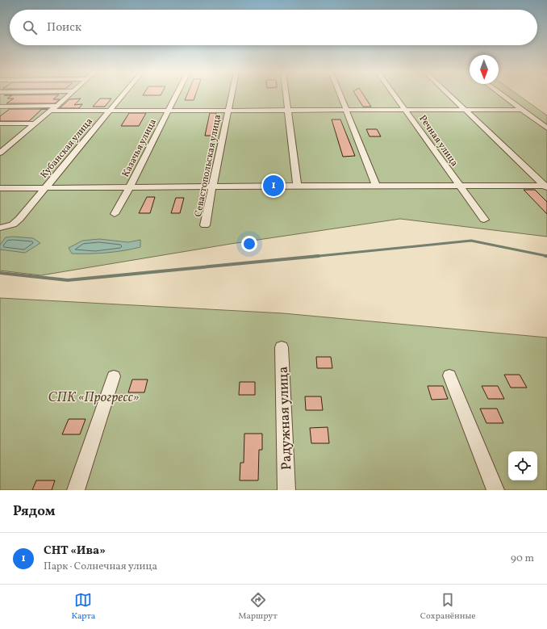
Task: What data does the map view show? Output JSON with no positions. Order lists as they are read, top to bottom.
{
  "streets": {
    "street": [
      "Речная улица",
      "Кубанская улица",
      "Казачья улица",
      "Севастопольская улица",
      "Радужная улица"
    ]
  },
  "parks": ["СПК «Прогресс»"],
  "north": "bottom",
  "page": {
    "search": "Поиск",
    "pins": "1",
    "heading": "Рядом",
    "list": [
      {
        "mark": "1",
        "name": "СНТ «Ива»",
        "note": "Парк · Солнечная улица",
        "value": "90 m"
      }
    ],
    "nav": ["Карта", "Маршрут", "Сохранённые"]
  }
}
